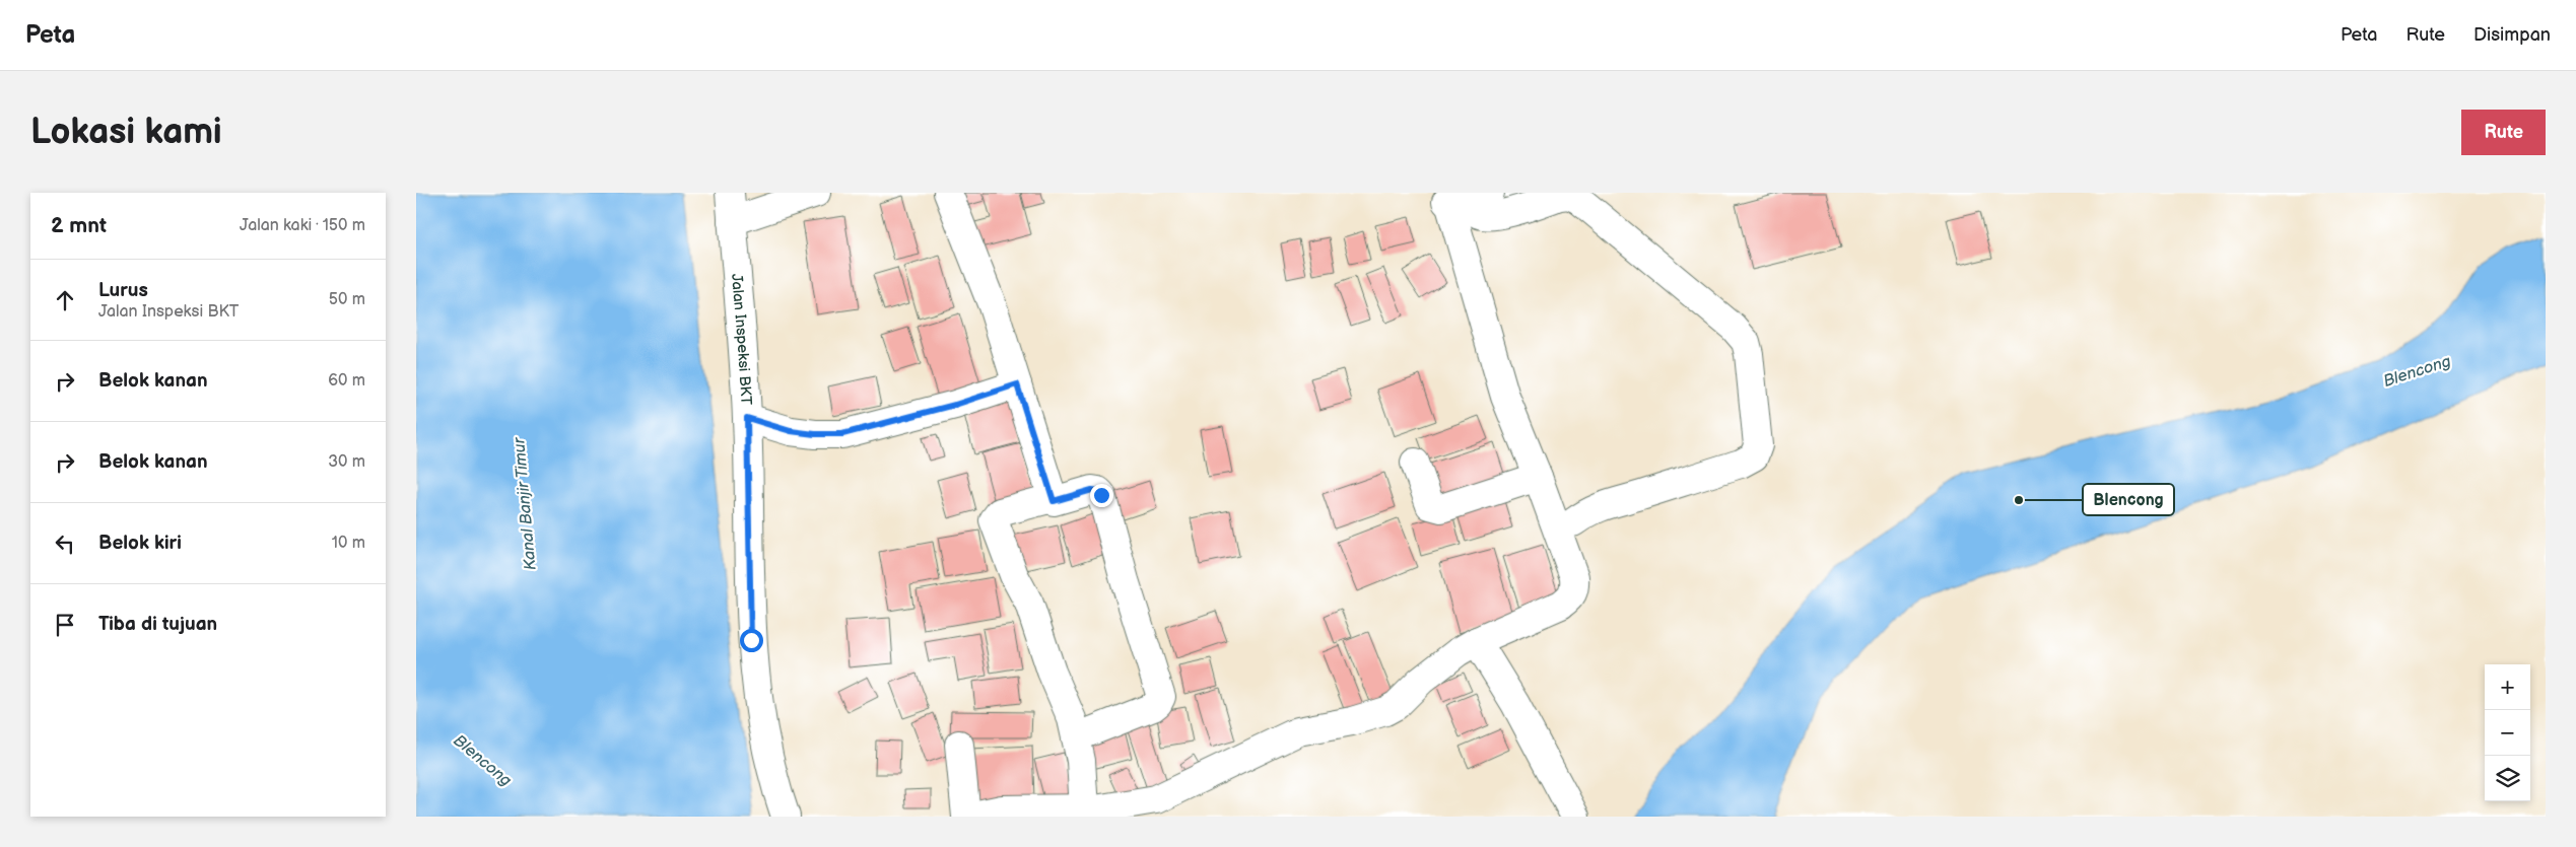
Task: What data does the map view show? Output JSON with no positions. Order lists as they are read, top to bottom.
{
  "streets": {
    "street": ["Jalan Inspeksi BKT"]
  },
  "water": ["Blencong", "Kanal Banjir Timur"],
  "places": ["Blencong"],
  "page": {
    "header": "Peta",
    "nav": ["Peta", "Rute", "Disimpan"],
    "buttons": "Rute",
    "title": "Lokasi kami",
    "heading": ["2 mnt", "Jalan kaki · 150 m"],
    "list": [
      ["Lurus", "Jalan Inspeksi BKT", "50 m"],
      ["Belok kanan", "60 m"],
      ["Belok kanan", "30 m"],
      ["Belok kiri", "10 m"],
      "Tiba di tujuan"
    ],
    "map_buttons": ["+", "−"]
  }
}
